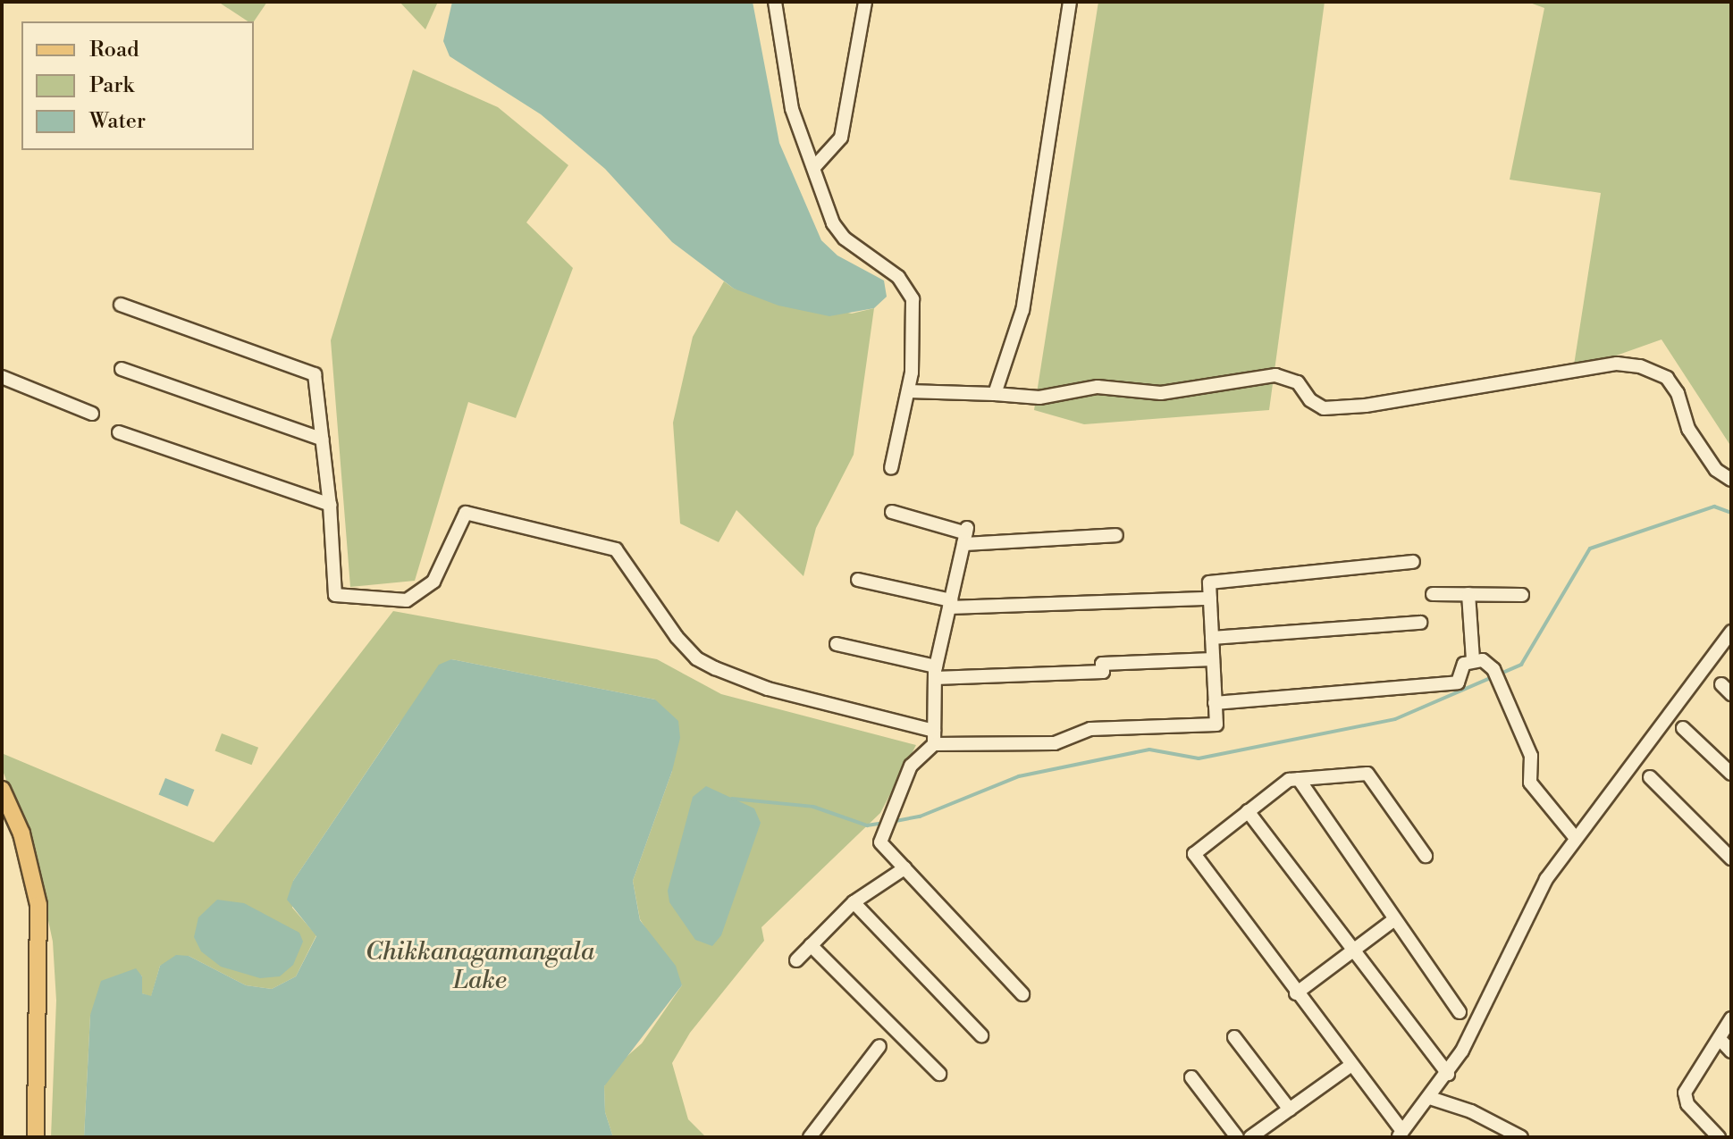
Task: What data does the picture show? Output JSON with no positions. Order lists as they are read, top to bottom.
{
  "water": ["Chikkanagamangala Lake"],
  "legend": ["Road", "Park", "Water"]
}
